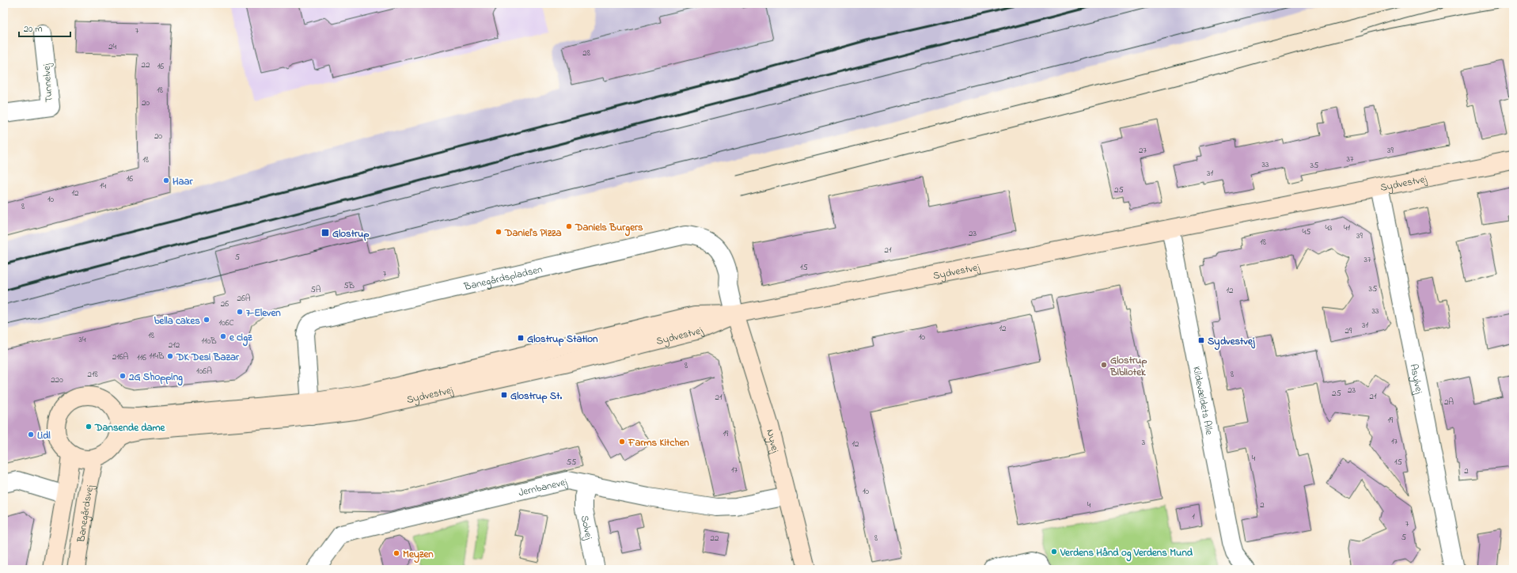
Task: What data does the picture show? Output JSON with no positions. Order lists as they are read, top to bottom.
{
  "streets": {
    "street": [
      "Tunnelvej",
      "Sydvestvej",
      "Banegårdspladsen",
      "Asylvej",
      "Kildevældets Alle",
      "Nyvej",
      "Jernbanevej",
      "Banegårdsvej",
      "Solvej"
    ]
  },
  "crossings": [
    ["Sydvestvej", "Banegårdspladsen"],
    ["Sydvestvej", "Asylvej"],
    ["Sydvestvej", "Kildevældets Alle"],
    ["Sydvestvej", "Nyvej"],
    ["Sydvestvej", "Banegårdsvej"],
    ["Banegårdspladsen", "Nyvej"],
    ["Nyvej", "Jernbanevej"],
    ["Jernbanevej", "Solvej"]
  ],
  "places": {
    "other": [
      "Haar",
      "Daniels Burgers",
      "Daniel's Pizza",
      "7-Eleven",
      "bella cakes",
      "e cigz",
      "DK Desi Bazar",
      "Glostrup Bibliotek",
      "2G Shopping",
      "Dansende dame",
      "Lidl",
      "Farms Kitchen",
      "Verdens Hånd og Verdens Mund",
      "Meyzen"
    ],
    "transit": [
      "Glostrup",
      "Glostrup Station",
      "Sydvestvej",
      "Glostrup St."
    ]
  },
  "house_numbers": [
    "7",
    "24",
    "28",
    "22",
    "16",
    "18",
    "20",
    "20",
    "27",
    "39",
    "37",
    "18",
    "33",
    "35",
    "31",
    "16",
    "14",
    "25",
    "12",
    "10",
    "8",
    "43",
    "41",
    "45",
    "23",
    "39",
    "18",
    "21",
    "5",
    "37",
    "15",
    "7",
    "5B",
    "35",
    "5A",
    "12",
    "26A",
    "26",
    "33",
    "106C",
    "31",
    "12",
    "29",
    "18",
    "10",
    "34",
    "110B",
    "212",
    "114B",
    "216A",
    "116",
    "8",
    "106A",
    "218",
    "8",
    "220",
    "23",
    "25",
    "21",
    "21",
    "2A",
    "19",
    "19",
    "17",
    "3",
    "12",
    "4",
    "55",
    "15",
    "17",
    "2",
    "10",
    "4",
    "2",
    "1",
    "7",
    "5",
    "22",
    "8"
  ],
  "scale_bar": "20 m"
}
